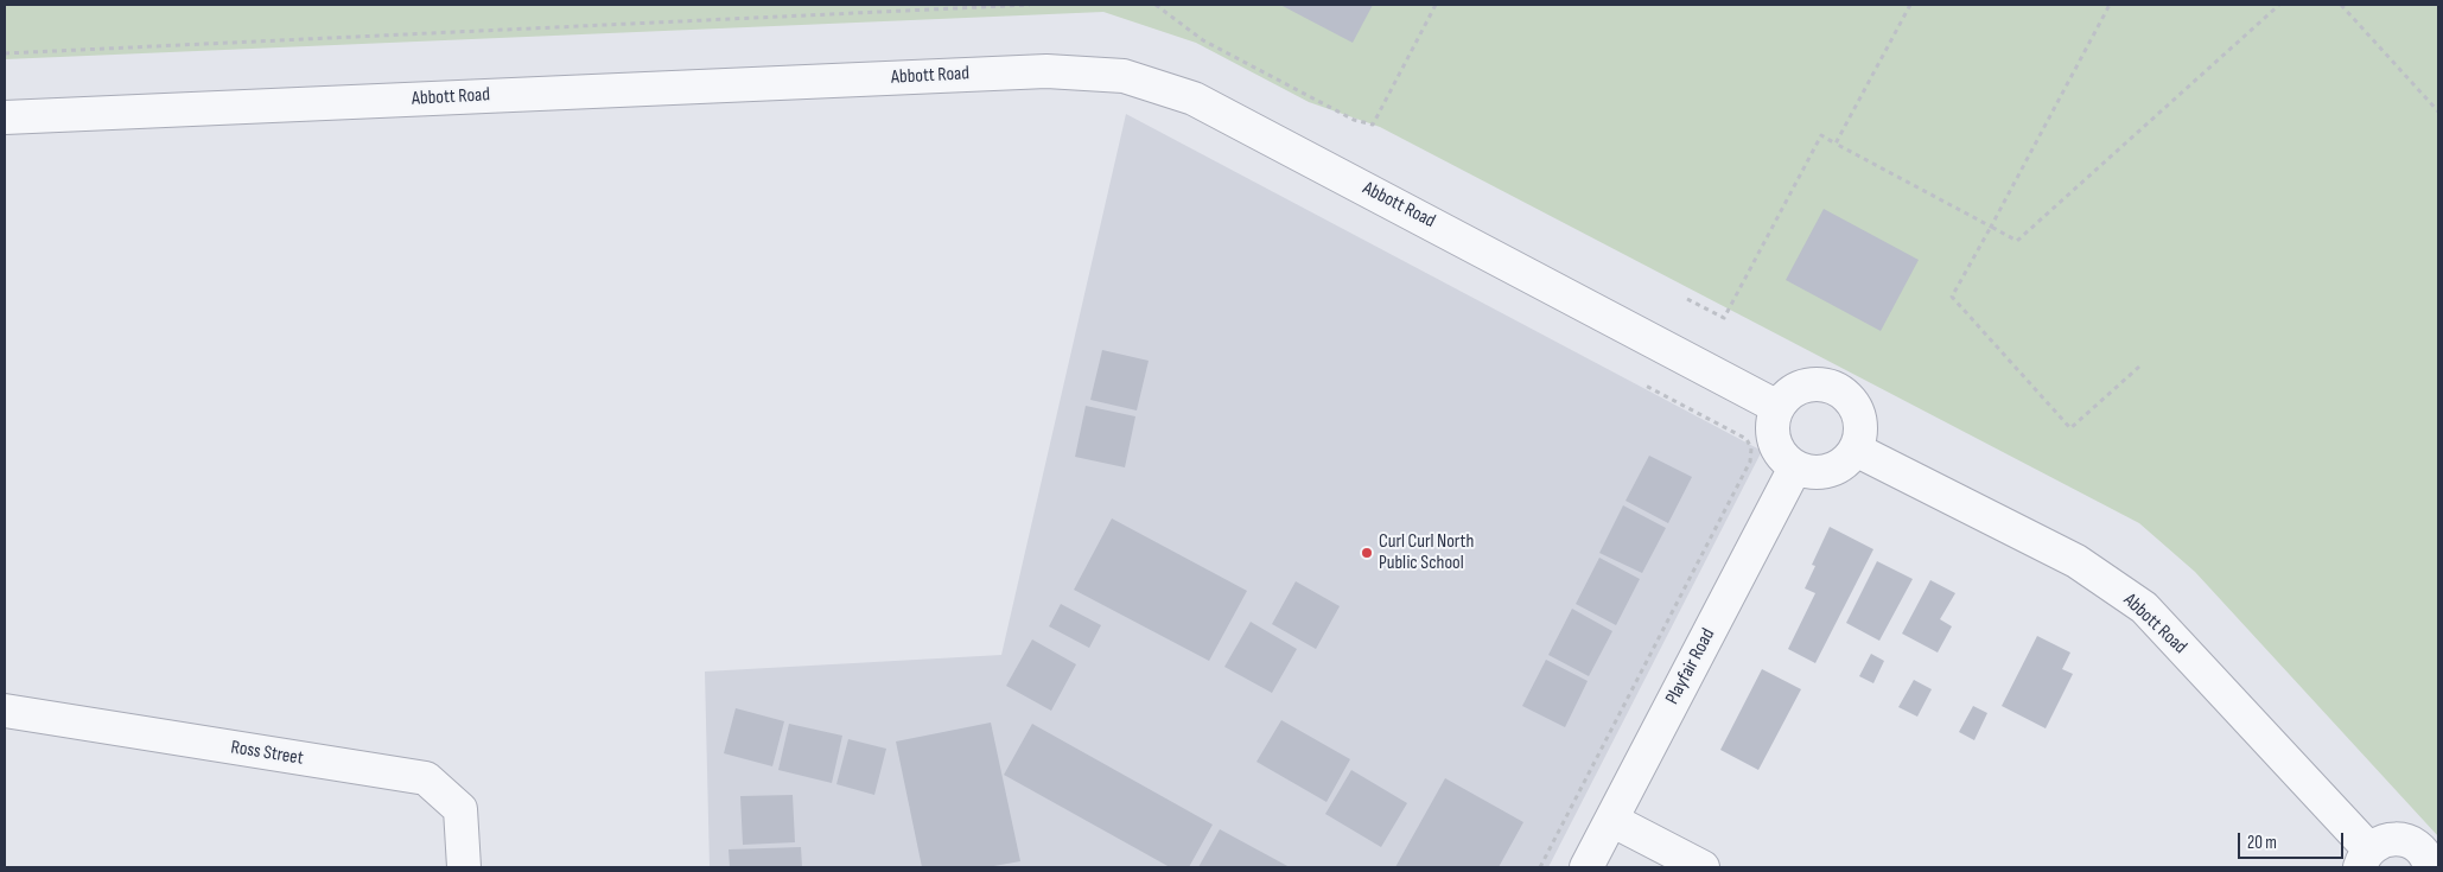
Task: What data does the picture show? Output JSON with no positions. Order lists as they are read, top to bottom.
{
  "streets": {
    "street": ["Abbott Road", "Playfair Road", "Ross Street"]
  },
  "crossings": [
    ["Abbott Road", "Playfair Road"]
  ],
  "places": ["Curl Curl North Public School"],
  "scale_bar": "20 m"
}
